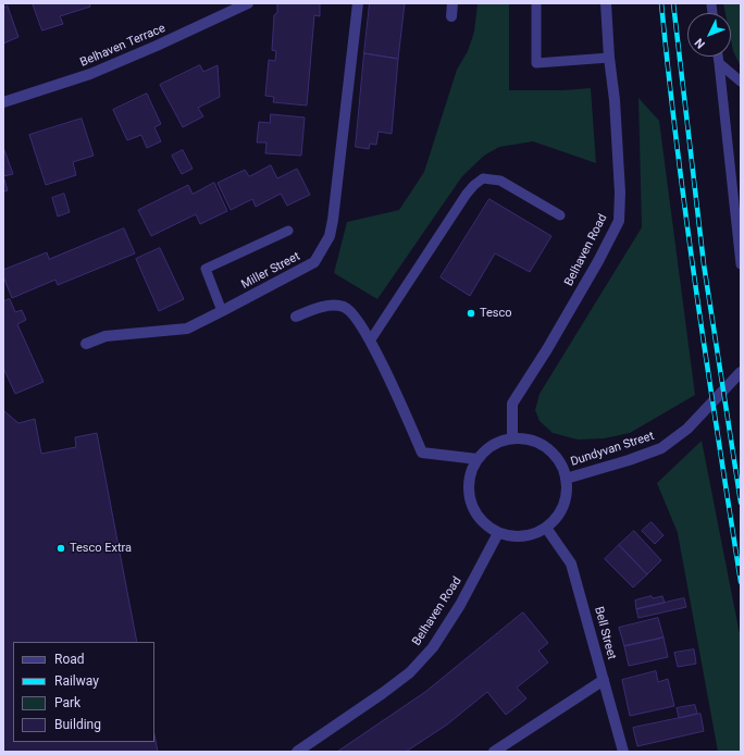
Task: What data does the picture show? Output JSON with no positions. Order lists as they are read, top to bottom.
{
  "streets": {
    "street": [
      "Belhaven Terrace",
      "Belhaven Road",
      "Miller Street",
      "Dundyvan Street",
      "Bell Street"
    ]
  },
  "crossings": [
    ["Belhaven Road", "Dundyvan Street"],
    ["Belhaven Road", "Bell Street"],
    ["Dundyvan Street", "Bell Street"]
  ],
  "places": ["Tesco", "Tesco Extra"],
  "legend": [
    "Road",
    "Railway",
    "Park",
    "Building"
  ],
  "north": "bottom left"
}
